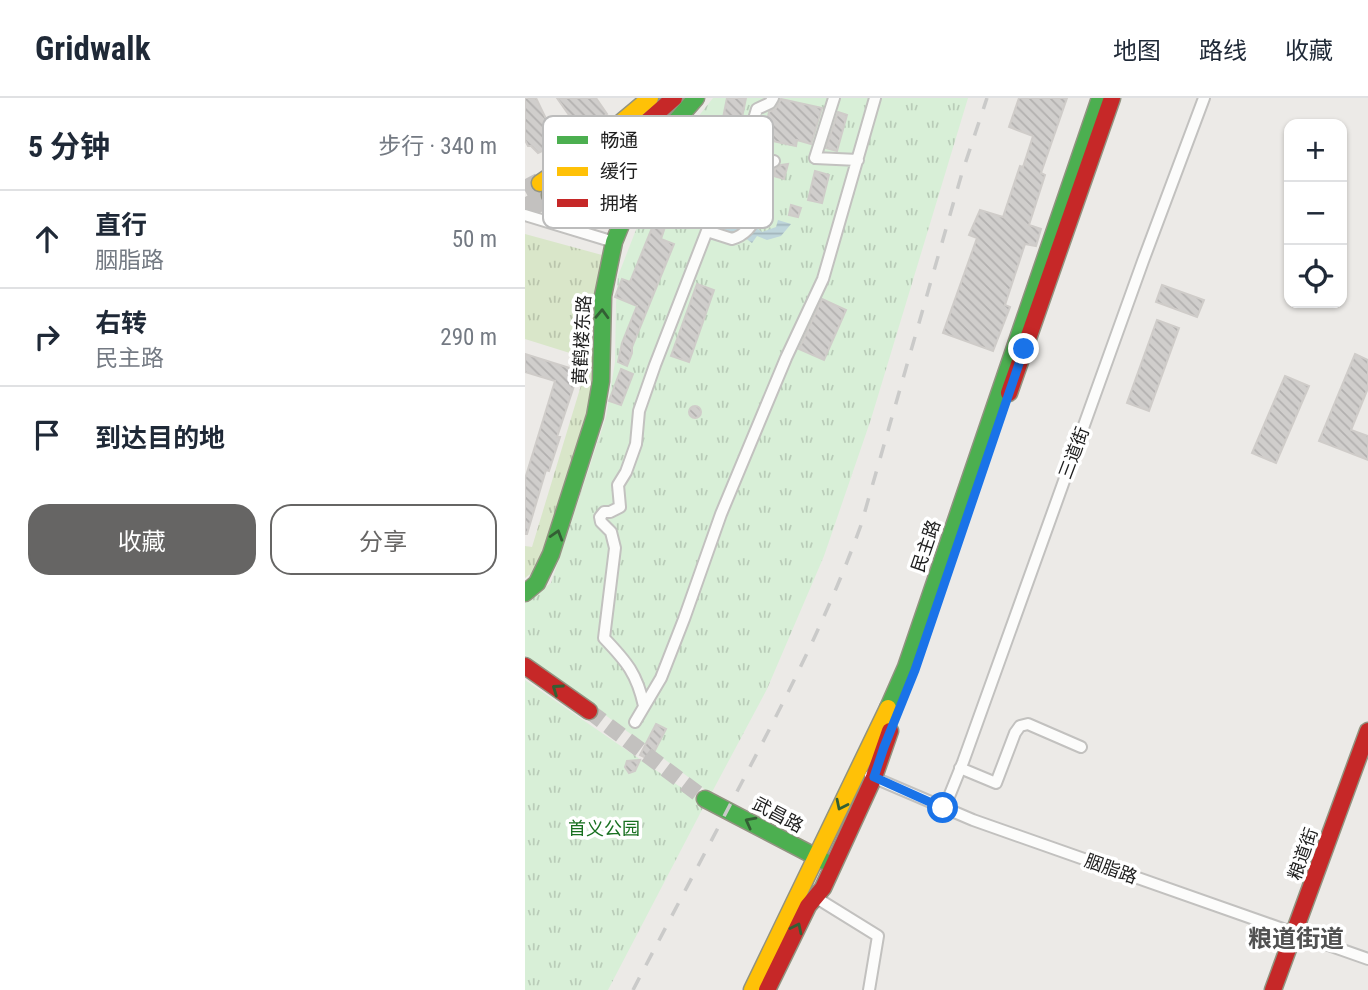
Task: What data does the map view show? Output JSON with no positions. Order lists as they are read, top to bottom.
{
  "streets": {
    "main road": [
      "黄鹤楼东路",
      "民主路",
      "武昌路",
      "粮道街"
    ],
    "street": ["三道街", "胭脂路"]
  },
  "crossings": [
    ["三道街", "胭脂路"],
    ["民主路", "武昌路"],
    ["民主路", "胭脂路"],
    ["粮道街", "胭脂路"]
  ],
  "one_way": ["黄鹤楼东路", "武昌路"],
  "districts": ["粮道街道"],
  "parks": ["首义公园"],
  "legend": ["畅通", "缓行", "拥堵"],
  "page": {
    "header": "Gridwalk",
    "nav": ["地图", "路线", "收藏"],
    "heading": ["5 分钟", "步行 · 340 m"],
    "map_buttons": ["+", "−"],
    "list": [
      ["直行", "胭脂路", "50 m"],
      ["右转", "民主路", "290 m"],
      "到达目的地"
    ],
    "buttons": ["收藏", "分享"]
  }
}
